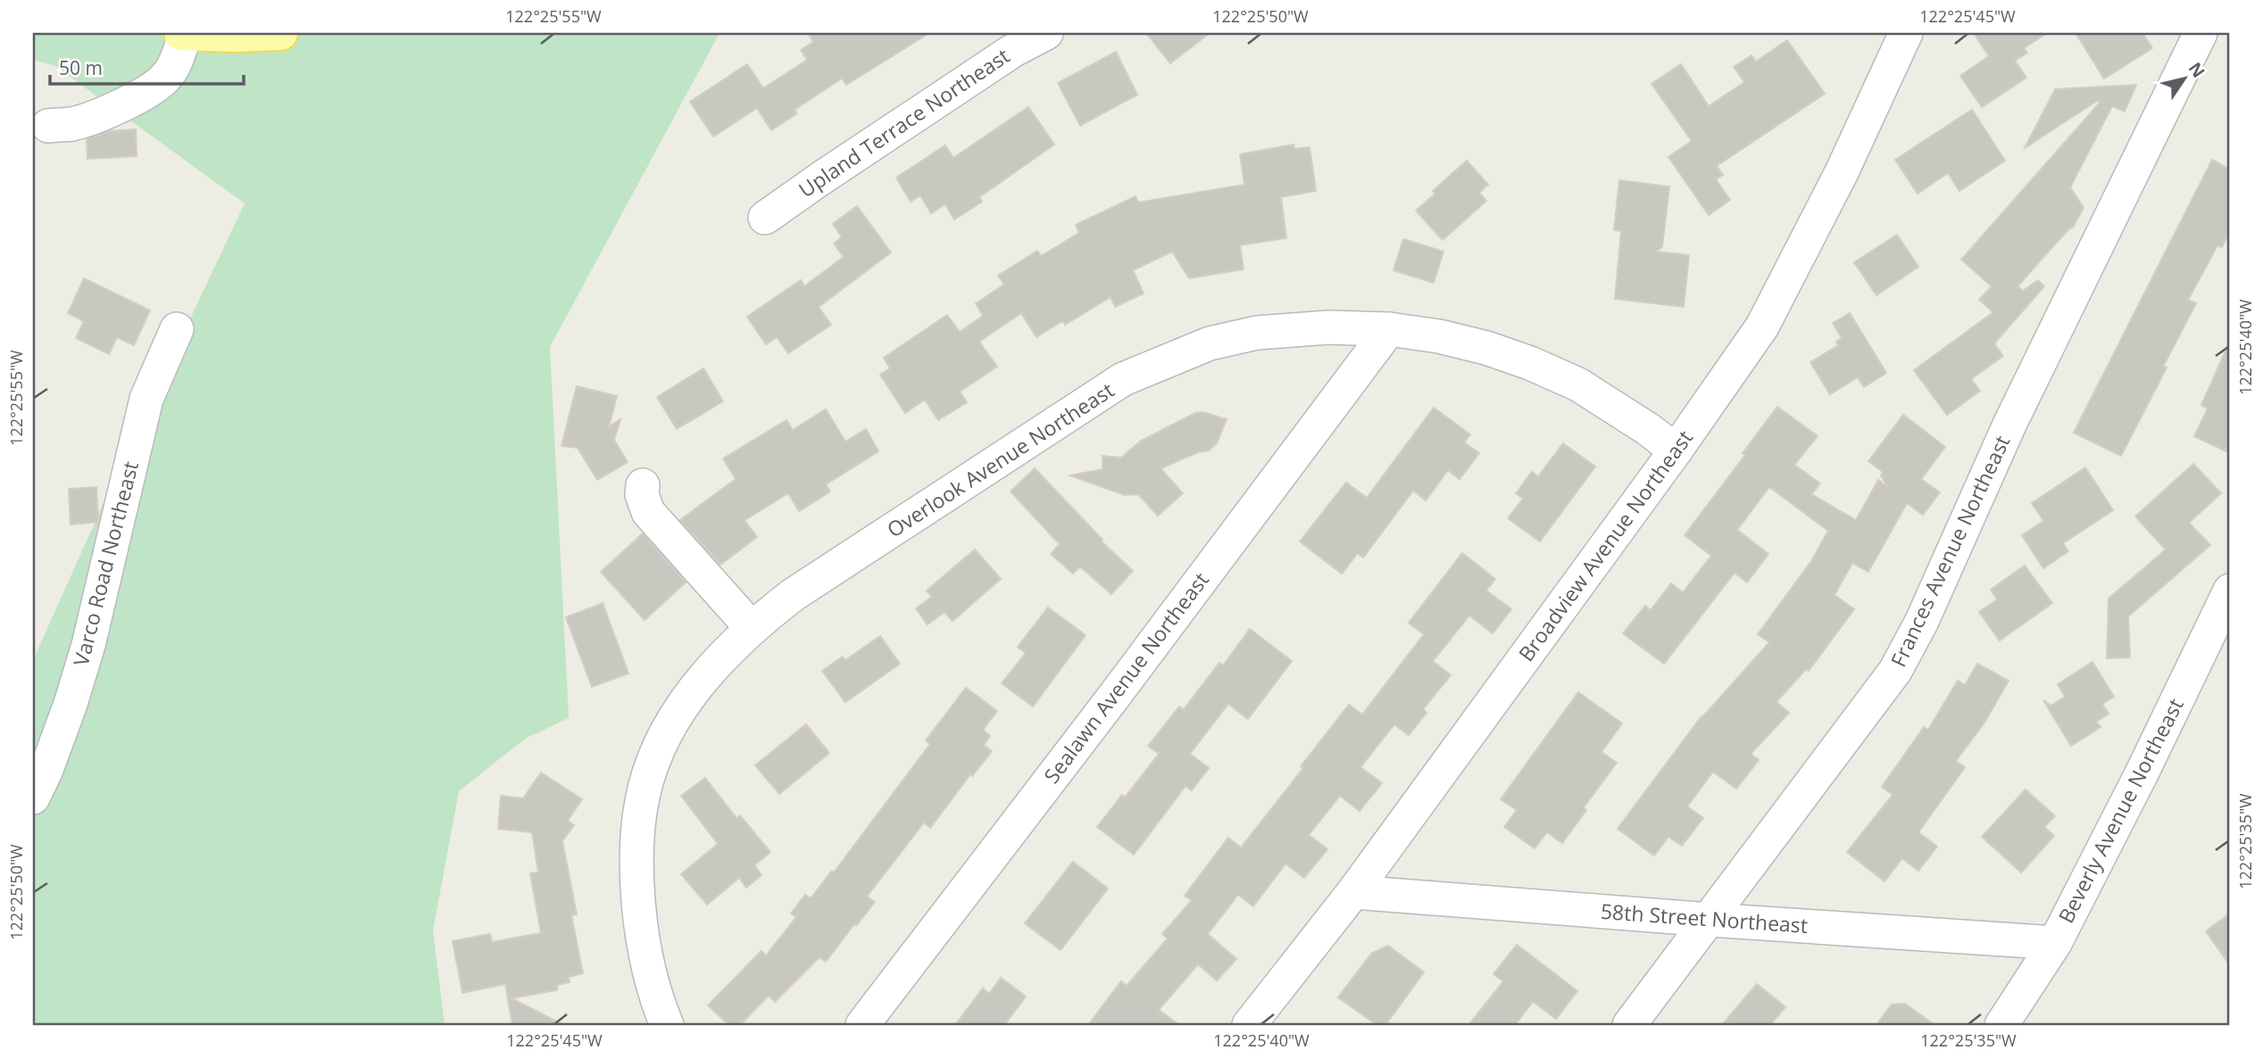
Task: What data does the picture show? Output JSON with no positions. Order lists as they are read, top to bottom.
{
  "streets": {
    "street": [
      "Upland Terrace Northeast",
      "Overlook Avenue Northeast",
      "Broadview Avenue Northeast",
      "Frances Avenue Northeast",
      "Varco Road Northeast",
      "Sealawn Avenue Northeast",
      "Beverly Avenue Northeast",
      "58th Street Northeast"
    ]
  },
  "crossings": [
    ["Overlook Avenue Northeast", "Broadview Avenue Northeast"],
    ["Overlook Avenue Northeast", "Sealawn Avenue Northeast"],
    ["Broadview Avenue Northeast", "58th Street Northeast"],
    ["Frances Avenue Northeast", "58th Street Northeast"],
    ["Beverly Avenue Northeast", "58th Street Northeast"]
  ],
  "scale_bar": "50 m",
  "north": "top right",
  "coordinates": [
    "122°25'55\"W",
    "122°25'50\"W",
    "122°25'45\"W",
    "122°25'40\"W",
    "122°25'35\"W"
  ]
}
